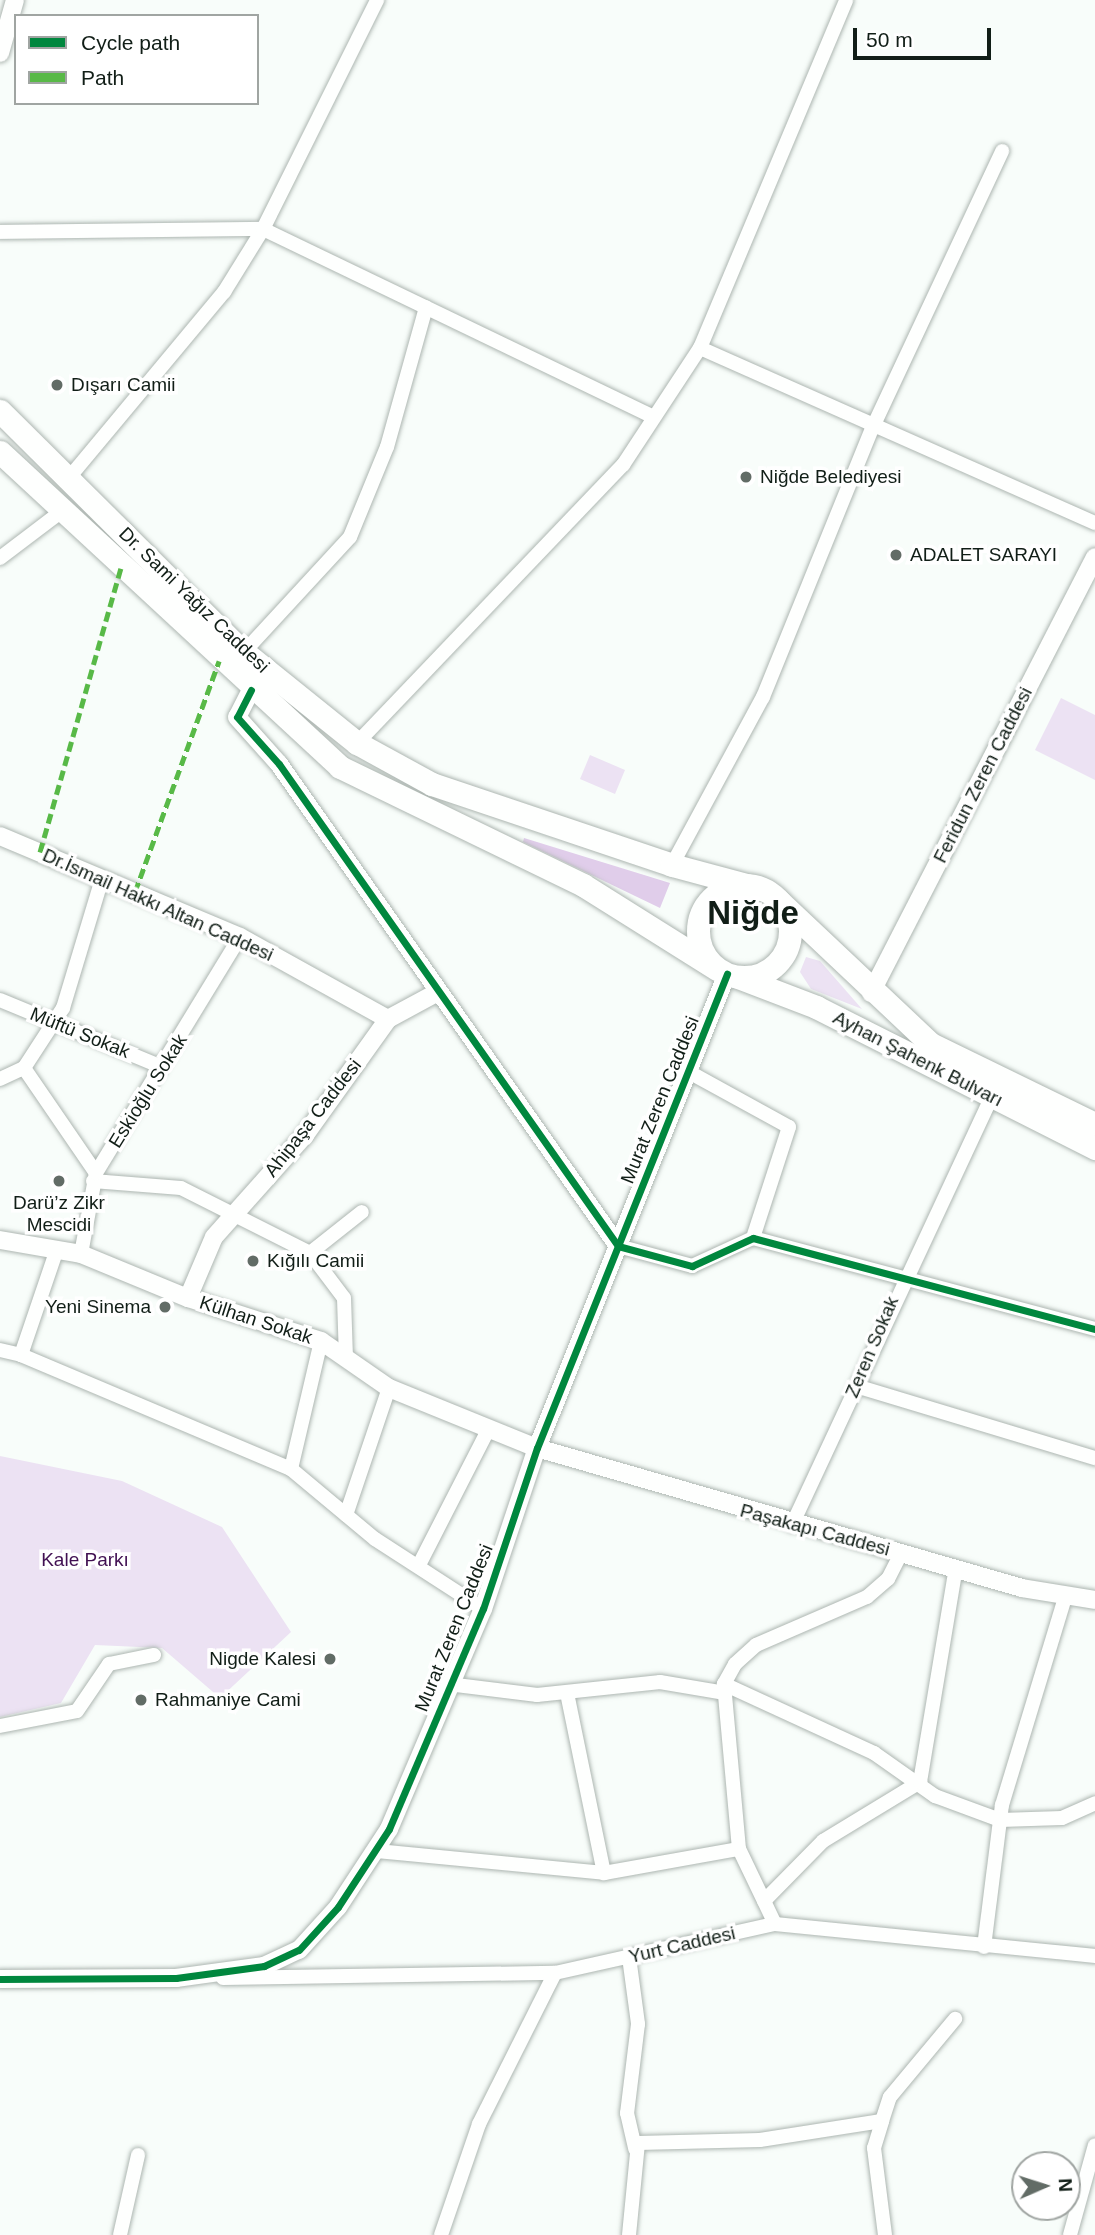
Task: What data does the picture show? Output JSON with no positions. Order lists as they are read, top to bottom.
{
  "streets": {
    "main road": ["Dr. Sami Yağız Caddesi", "Ayhan Şahenk Bulvarı"],
    "street": [
      "Feridun Zeren Caddesi",
      "Dr.İsmail Hakkı Altan Caddesi",
      "Müftü Sokak",
      "Eskioğlu Sokak",
      "Murat Zeren Caddesi",
      "Ahipaşa Caddesi",
      "Külhan Sokak",
      "Zeren Sokak",
      "Paşakapı Caddesi",
      "Yurt Caddesi"
    ]
  },
  "crossings": [
    ["Dr. Sami Yağız Caddesi", "Ayhan Şahenk Bulvarı"],
    ["Dr. Sami Yağız Caddesi", "Murat Zeren Caddesi"],
    ["Feridun Zeren Caddesi", "Ayhan Şahenk Bulvarı"],
    ["Dr.İsmail Hakkı Altan Caddesi", "Eskioğlu Sokak"],
    ["Dr.İsmail Hakkı Altan Caddesi", "Ahipaşa Caddesi"],
    ["Müftü Sokak", "Eskioğlu Sokak"],
    ["Ayhan Şahenk Bulvarı", "Murat Zeren Caddesi"],
    ["Ayhan Şahenk Bulvarı", "Zeren Sokak"],
    ["Eskioğlu Sokak", "Külhan Sokak"],
    ["Murat Zeren Caddesi", "Külhan Sokak"],
    ["Murat Zeren Caddesi", "Paşakapı Caddesi"],
    ["Murat Zeren Caddesi", "Yurt Caddesi"],
    ["Ahipaşa Caddesi", "Külhan Sokak"],
    ["Külhan Sokak", "Paşakapı Caddesi"],
    ["Zeren Sokak", "Paşakapı Caddesi"]
  ],
  "districts": ["Niğde"],
  "parks": ["Kale Parkı"],
  "places": [
    "Dışarı Camii",
    "Niğde Belediyesi",
    "ADALET SARAYI",
    "Darü’z Zikr Mescidi",
    "Kığılı Camii",
    "Yeni Sinema",
    "Nigde Kalesi",
    "Rahmaniye Cami"
  ],
  "legend": ["Cycle path", "Path"],
  "scale_bar": "50 m",
  "north": "right"
}
